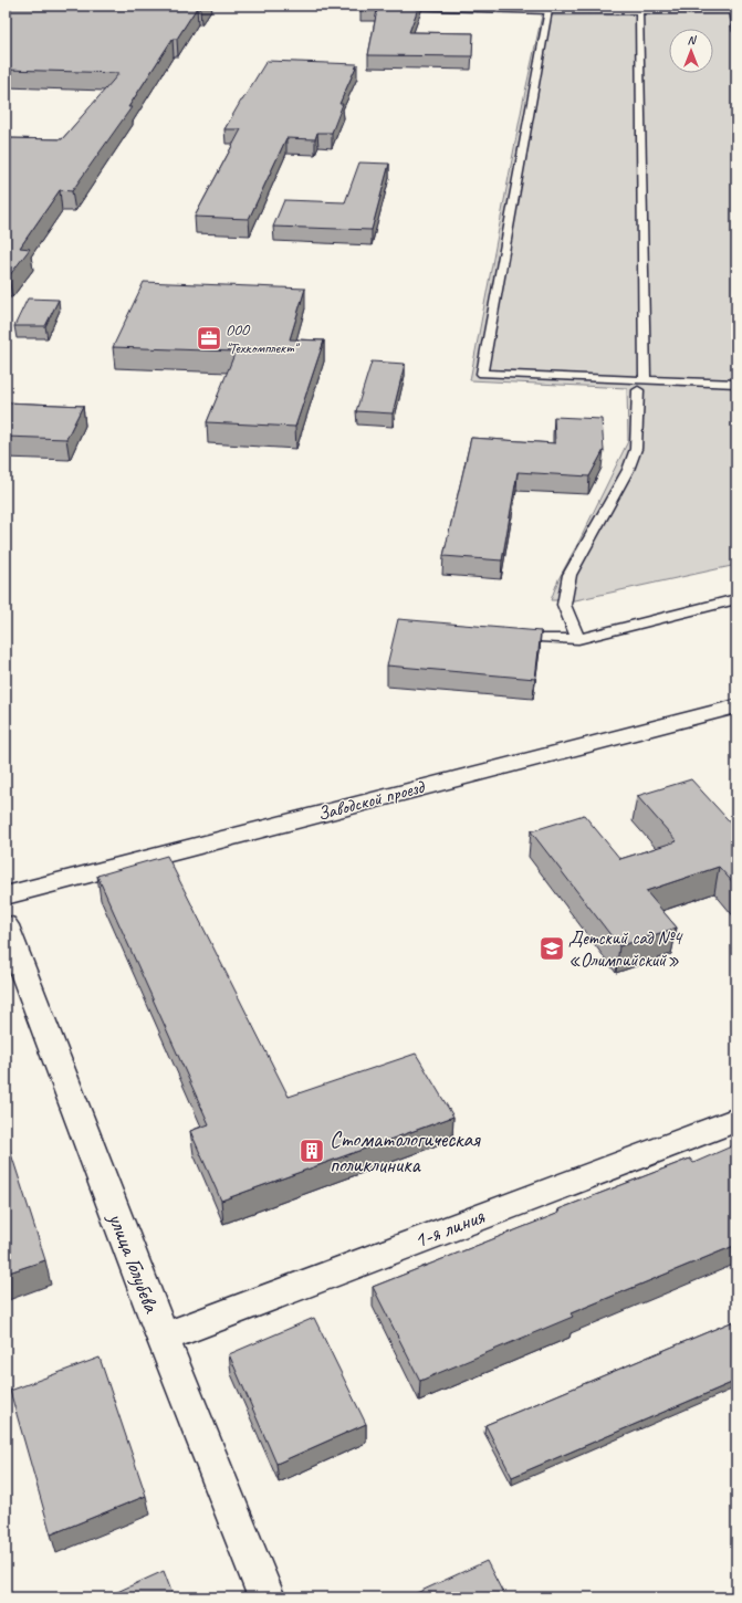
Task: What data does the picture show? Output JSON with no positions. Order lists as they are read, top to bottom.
{
  "streets": {
    "street": ["Заводской проезд", "1-я линия", "улица Голубева"]
  },
  "crossings": [
    ["1-я линия", "улица Голубева"]
  ],
  "places": {
    "office": ["ООО \"Техкомплект\""],
    "school or university": ["Детский сад №4 «Олимпийский»"],
    "building": ["Стоматологическая поликлиника"]
  },
  "north": "top"
}
